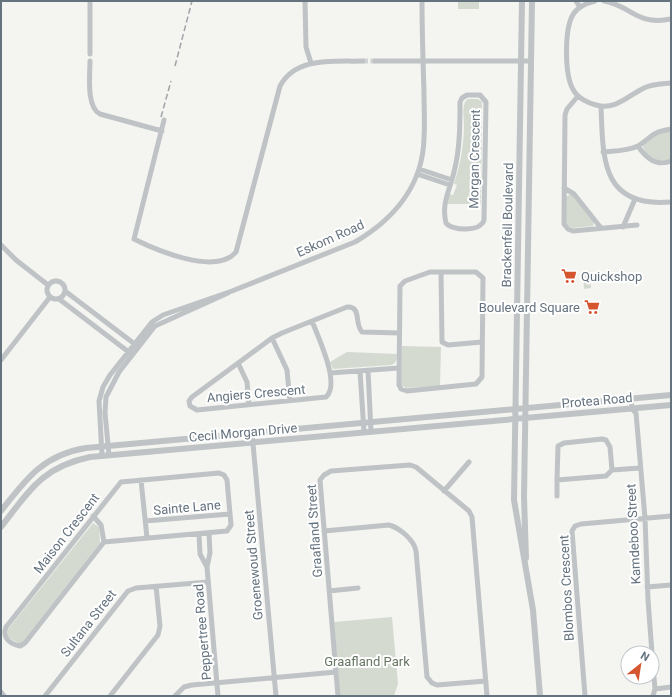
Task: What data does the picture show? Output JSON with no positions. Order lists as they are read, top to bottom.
{
  "streets": {
    "street": [
      "Morgan Crescent",
      "Brackenfell Boulevard",
      "Eskom Road",
      "Angiers Crescent",
      "Protea Road",
      "Cecil Morgan Drive",
      "Sainte Lane",
      "Graafland Street",
      "Maison Crescent",
      "Kamdeboo Street",
      "Groenewoud Street",
      "Blombos Crescent",
      "Sultana Street",
      "Peppertree Road"
    ]
  },
  "crossings": [
    ["Morgan Crescent", "Eskom Road"],
    ["Brackenfell Boulevard", "Protea Road"],
    ["Brackenfell Boulevard", "Cecil Morgan Drive"],
    ["Eskom Road", "Cecil Morgan Drive"],
    ["Protea Road", "Cecil Morgan Drive"],
    ["Protea Road", "Kamdeboo Street"],
    ["Cecil Morgan Drive", "Groenewoud Street"],
    ["Sainte Lane", "Maison Crescent"],
    ["Kamdeboo Street", "Blombos Crescent"],
    ["Sultana Street", "Peppertree Road"]
  ],
  "parks": ["Graafland Park"],
  "places": {
    "supermarket": ["Quickshop", "Boulevard Square"]
  },
  "north": "top right"
}
